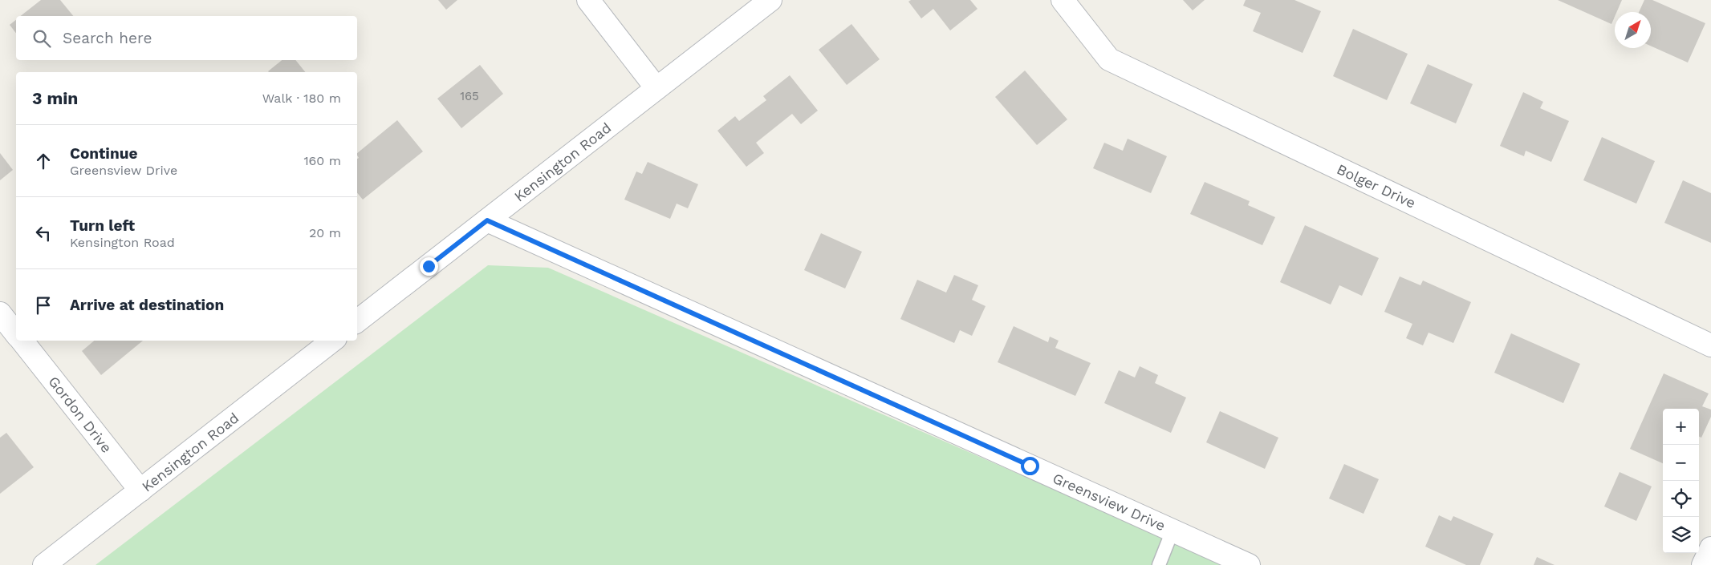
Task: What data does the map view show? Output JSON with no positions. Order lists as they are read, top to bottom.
{
  "streets": {
    "street": [
      "Kensington Road",
      "Bolger Drive",
      "Gordon Drive",
      "Greensview Drive"
    ]
  },
  "crossings": [
    ["Kensington Road", "Gordon Drive"],
    ["Kensington Road", "Greensview Drive"]
  ],
  "house_numbers": ["165"],
  "north": "top right",
  "page": {
    "search": "Search here",
    "heading": ["3 min", "Walk · 180 m"],
    "list": [
      ["Continue", "Greensview Drive", "160 m"],
      ["Turn left", "Kensington Road", "20 m"],
      "Arrive at destination"
    ],
    "map_buttons": ["+", "−"]
  }
}
